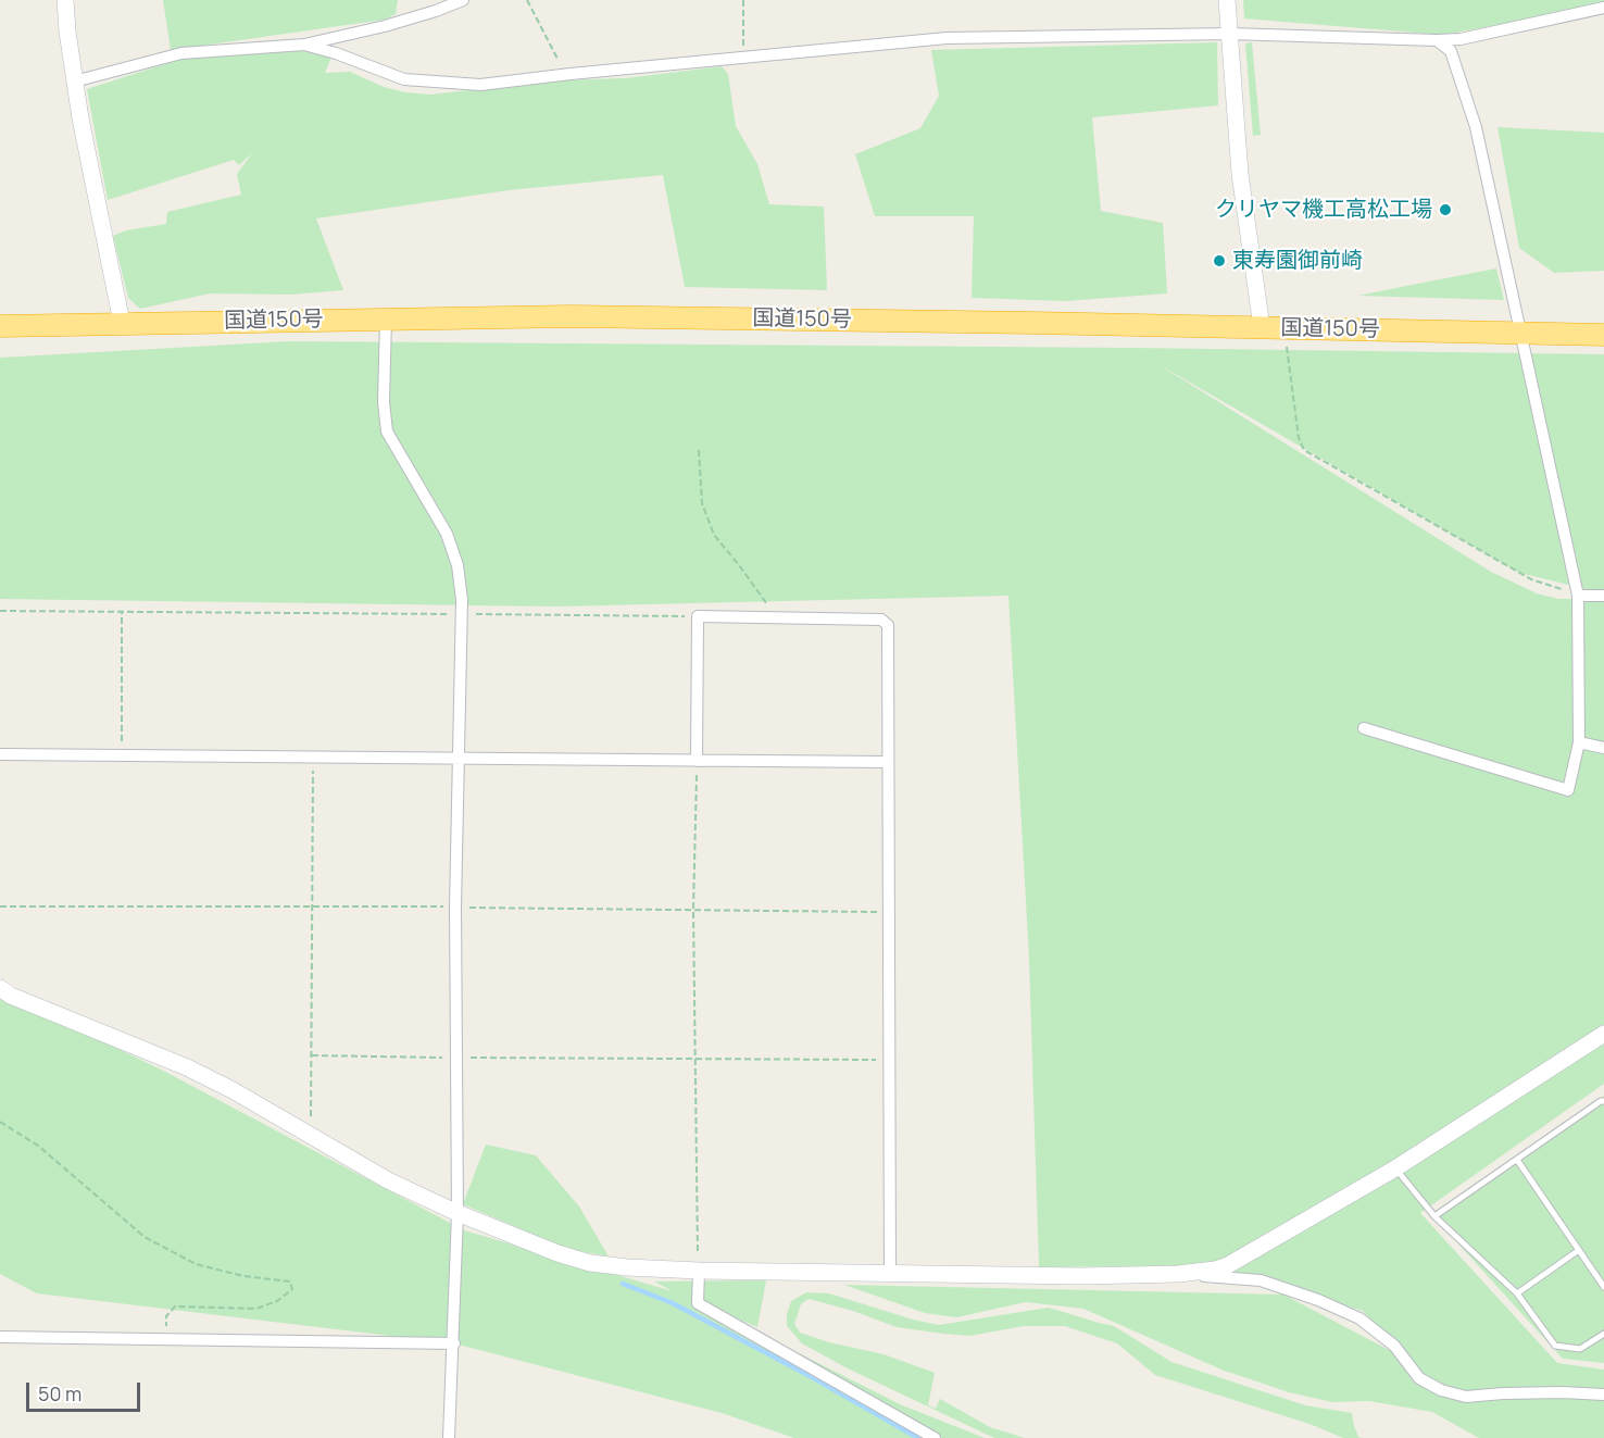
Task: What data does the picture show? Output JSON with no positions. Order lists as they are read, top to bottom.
{
  "streets": {
    "highway": ["国道150号"]
  },
  "places": ["クリヤマ機工高松工場", "東寿園御前崎"],
  "scale_bar": "50 m"
}
